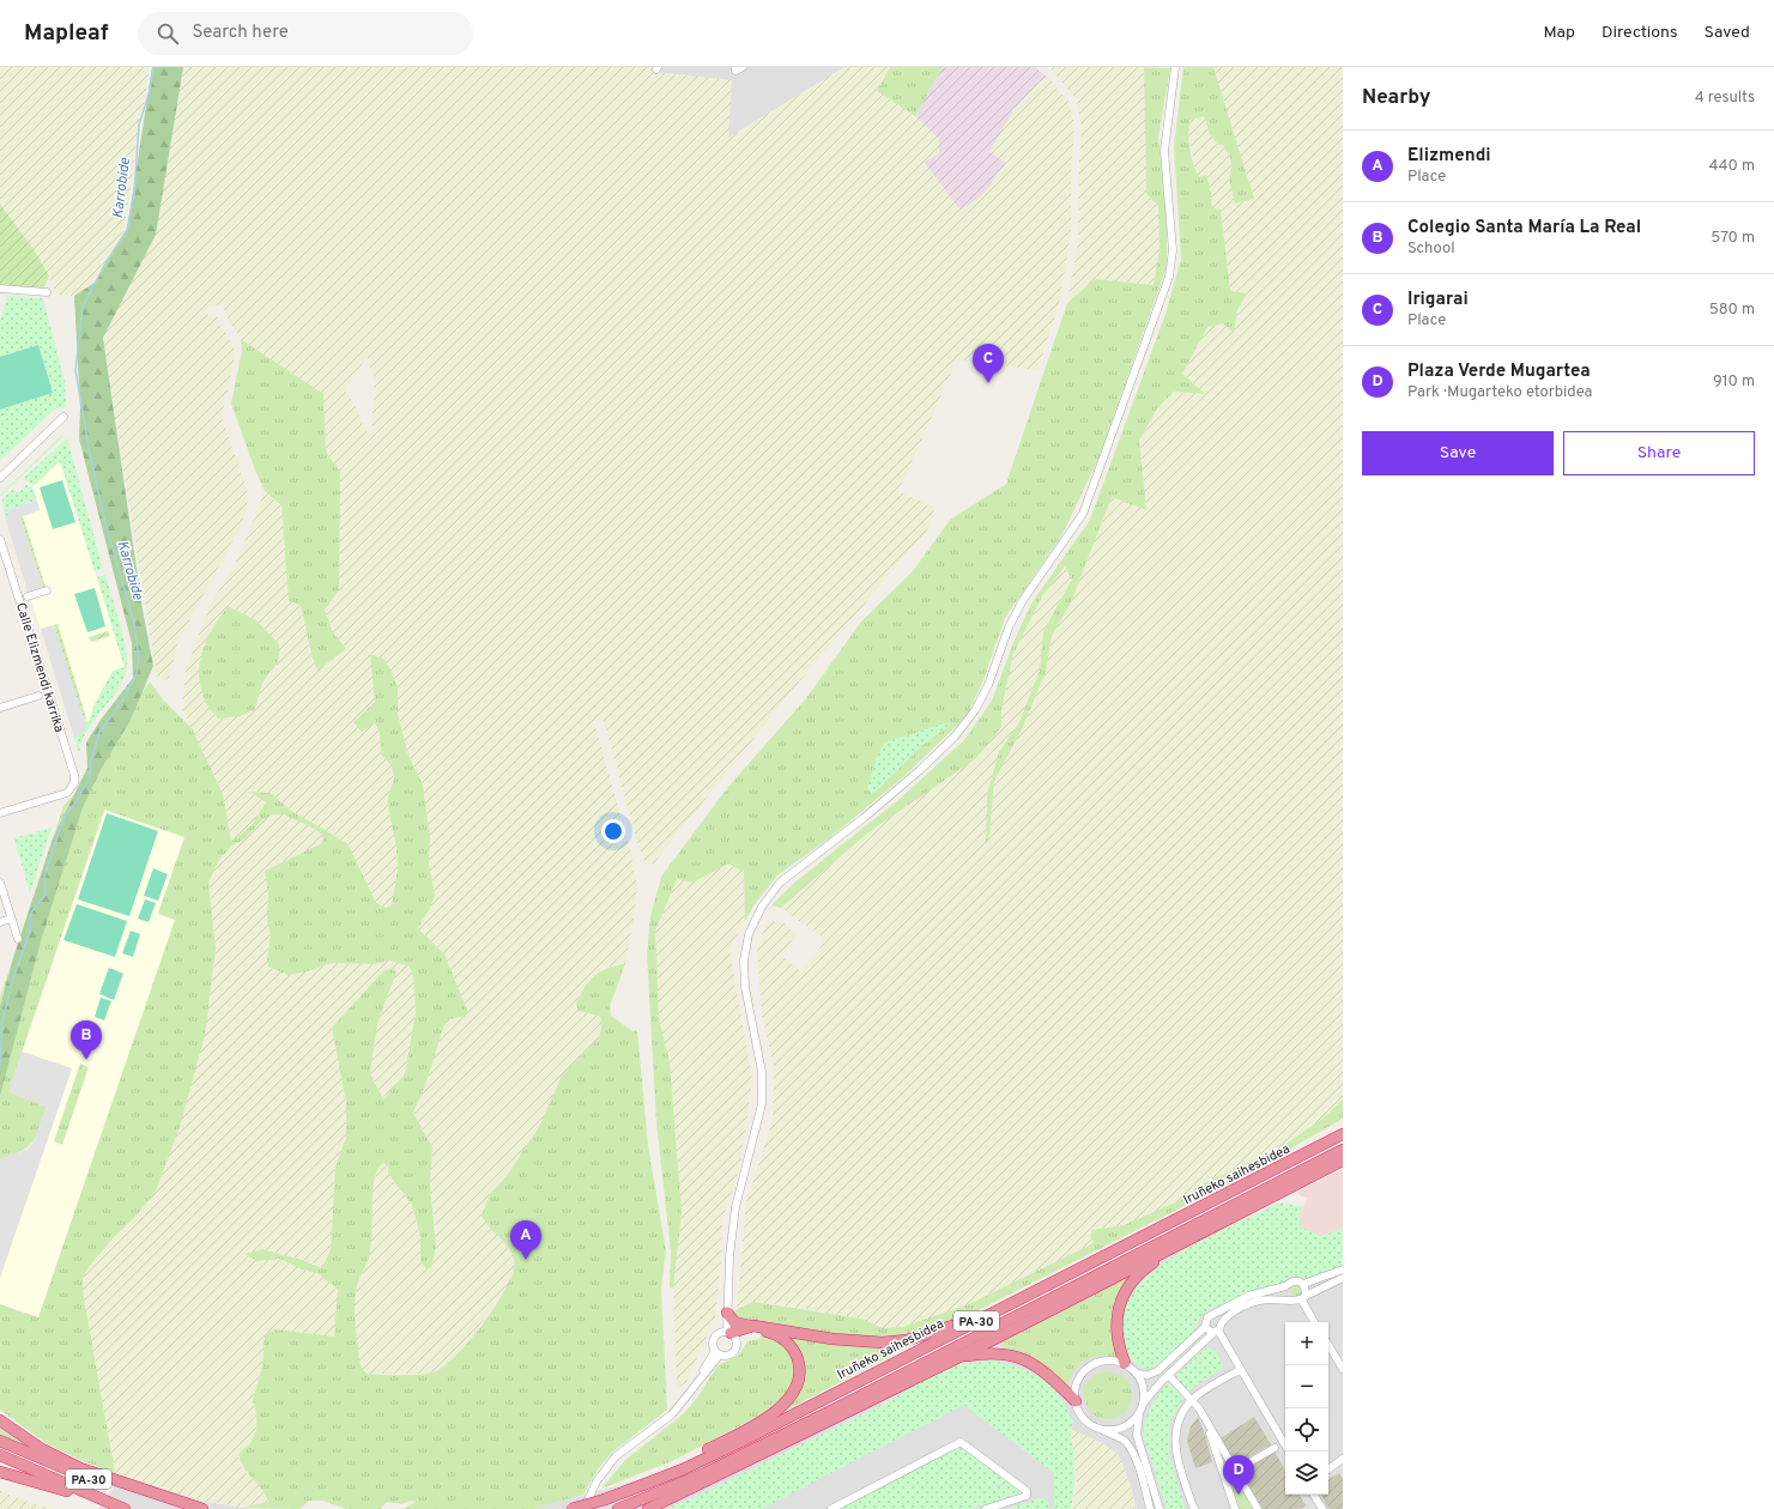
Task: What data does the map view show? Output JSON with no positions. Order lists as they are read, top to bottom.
{
  "streets": {
    "highway": ["Iruñeko saihesbidea", "PA-30"],
    "street": ["Calle Elizmendi karrika"]
  },
  "water": ["Karrobide"],
  "page": {
    "header": "Mapleaf",
    "search": "Search here",
    "nav": ["Map", "Directions", "Saved"],
    "heading": ["Nearby", "4 results"],
    "list": [
      {
        "mark": "A",
        "name": "Elizmendi",
        "note": "Place",
        "value": "440 m"
      },
      {
        "mark": "B",
        "name": "Colegio Santa María La Real",
        "note": "School",
        "value": "570 m"
      },
      {
        "mark": "C",
        "name": "Irigarai",
        "note": "Place",
        "value": "580 m"
      },
      {
        "mark": "D",
        "name": "Plaza Verde Mugartea",
        "note": "Park · Mugarteko etorbidea",
        "value": "910 m"
      }
    ],
    "pins": [
      "C",
      "B",
      "A",
      "D"
    ],
    "buttons": ["Save", "Share"],
    "map_buttons": ["+", "−"]
  }
}
